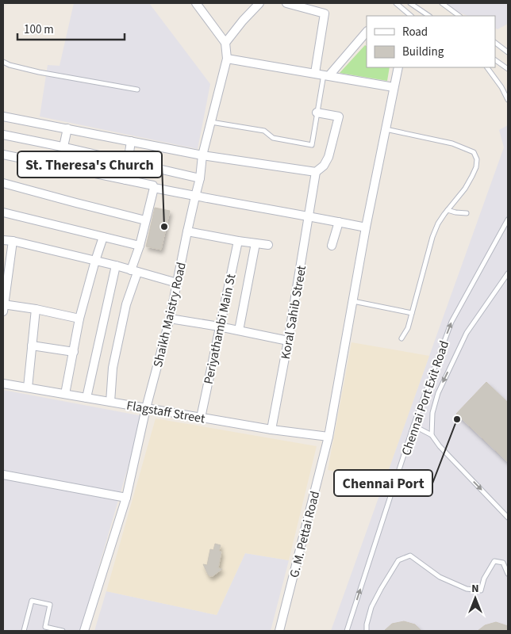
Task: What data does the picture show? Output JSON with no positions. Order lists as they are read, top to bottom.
{
  "streets": {
    "street": [
      "Koral Sahib Street",
      "Shaikh Maistry Road",
      "Periyathambi Main St",
      "Flagstaff Street",
      "G. M. Pettai Road"
    ],
    "lane": ["Chennai Port Exit Road"]
  },
  "crossings": [
    ["Koral Sahib Street", "Flagstaff Street"],
    ["Shaikh Maistry Road", "Flagstaff Street"],
    ["Periyathambi Main St", "Flagstaff Street"],
    ["Flagstaff Street", "G. M. Pettai Road"]
  ],
  "places": ["St. Theresa's Church", "Chennai Port"],
  "legend": ["Road", "Building"],
  "scale_bar": "100 m",
  "north": "top"
}
